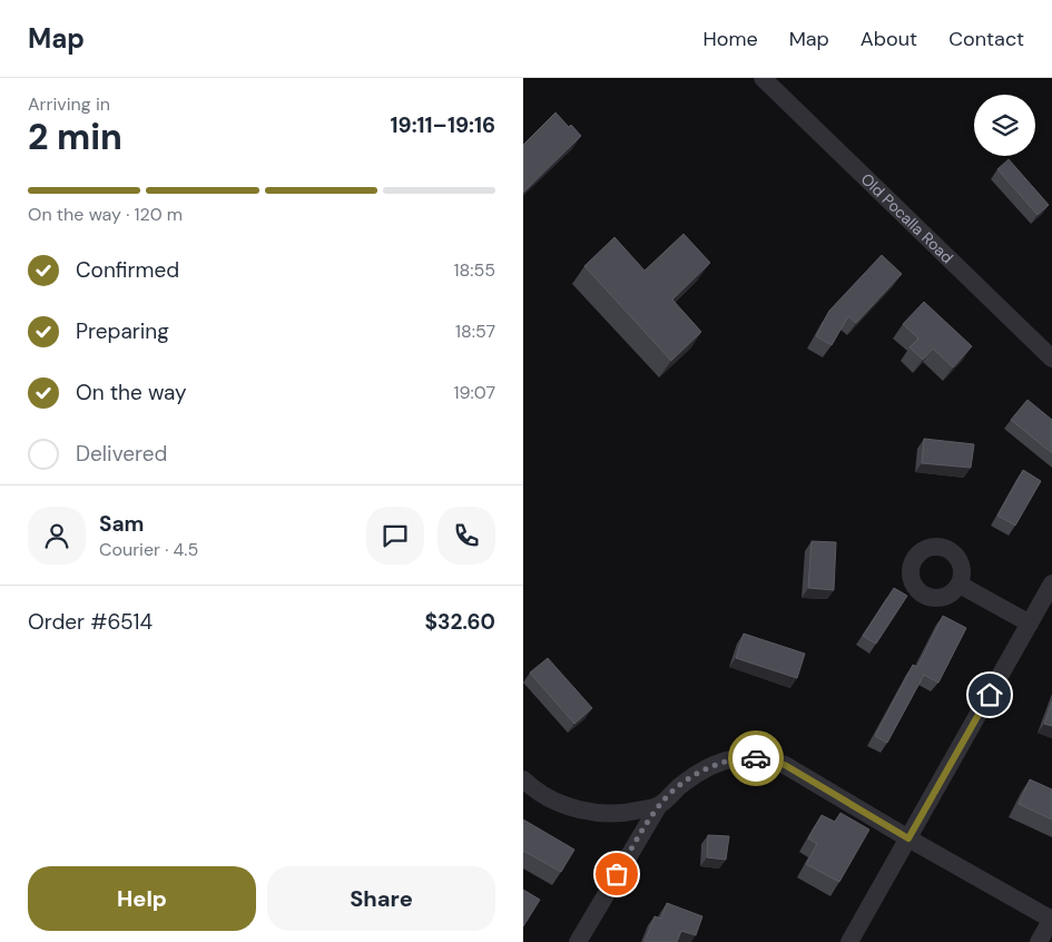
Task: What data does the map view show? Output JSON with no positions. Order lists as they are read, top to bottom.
{
  "streets": {
    "street": ["Old Pocalla Road"]
  },
  "page": {
    "header": "Map",
    "nav": [
      "Home",
      "Map",
      "About",
      "Contact"
    ],
    "heading": ["2 min", "Arriving in", "19:11–19:16"],
    "panel": [
      "Sam",
      "Courier · 4.5",
      "Order #6514",
      "$32.60"
    ],
    "bar": "On the way · 120 m",
    "list": [
      ["Confirmed", "18:55"],
      ["Preparing", "18:57"],
      ["On the way", "19:07"],
      "Delivered"
    ],
    "buttons": ["Help", "Share"]
  }
}
